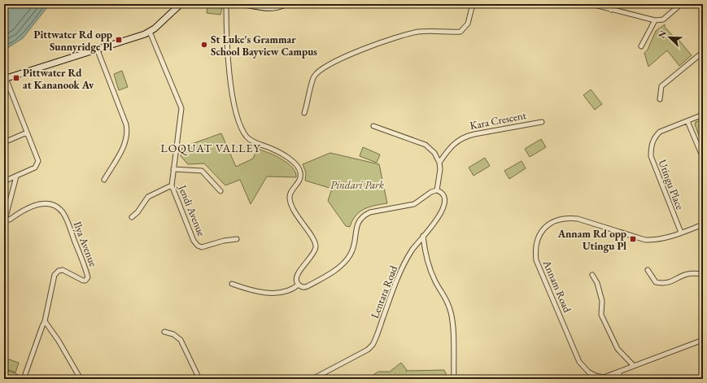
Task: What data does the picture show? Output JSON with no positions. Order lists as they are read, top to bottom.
{
  "streets": {
    "street": [
      "Kara Crescent",
      "Utingu Place",
      "Jendi Avenue",
      "Ilya Avenue",
      "Annam Road",
      "Lentara Road"
    ]
  },
  "crossings": [
    ["Utingu Place", "Annam Road"]
  ],
  "districts": ["LOQUAT VALLEY"],
  "parks": ["Pindari Park"],
  "places": {
    "transit": ["Pittwater Rd opp Sunnyridge Pl", "Pittwater Rd at Kananook Av", "Annam Rd opp Utingu Pl"],
    "other": ["St Luke's Grammar School Bayview Campus"]
  },
  "north": "top left"
}
